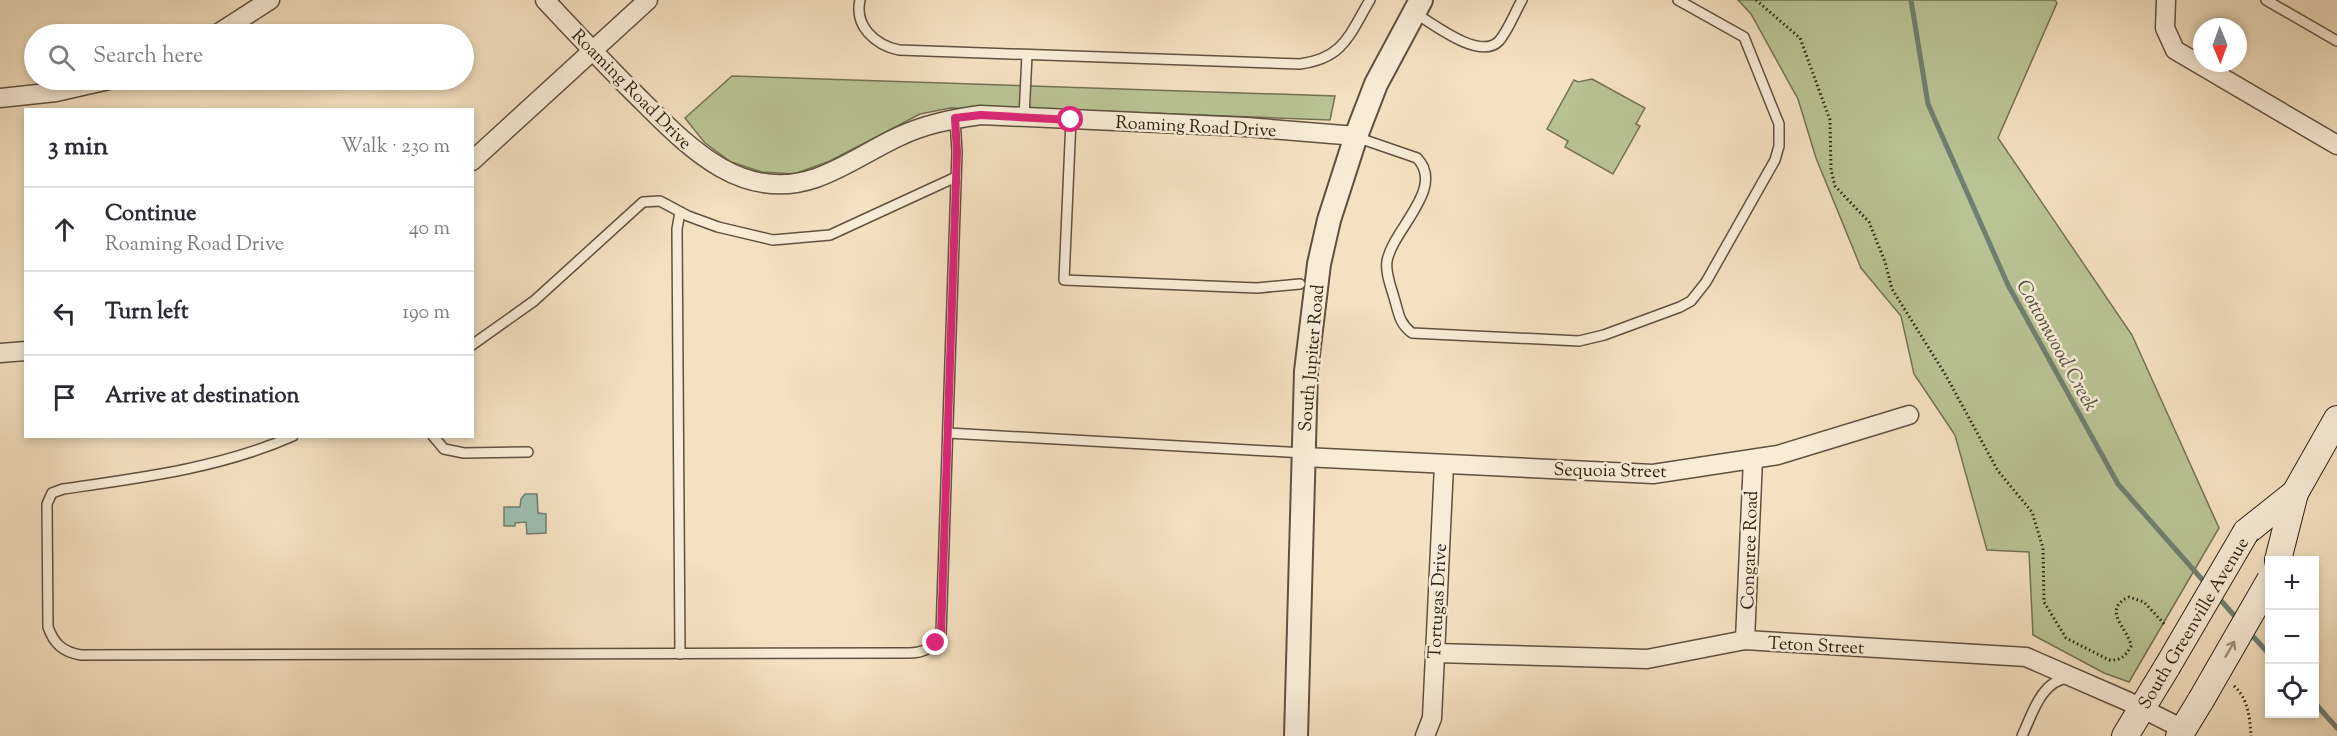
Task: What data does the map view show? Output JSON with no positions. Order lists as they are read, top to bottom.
{
  "streets": {
    "main road": ["South Greenville Avenue"],
    "street": [
      "Roaming Road Drive",
      "South Jupiter Road",
      "Sequoia Street",
      "Congaree Road",
      "Tortugas Drive",
      "Teton Street"
    ]
  },
  "crossings": [
    ["Roaming Road Drive", "South Jupiter Road"],
    ["South Jupiter Road", "Sequoia Street"],
    ["Sequoia Street", "Congaree Road"],
    ["Sequoia Street", "Tortugas Drive"],
    ["Congaree Road", "Teton Street"],
    ["Tortugas Drive", "Teton Street"],
    ["South Greenville Avenue", "Teton Street"]
  ],
  "water": ["Cottonwood Creek"],
  "north": "bottom",
  "page": {
    "search": "Search here",
    "heading": ["3 min", "Walk · 230 m"],
    "list": [
      ["Continue", "Roaming Road Drive", "40 m"],
      ["Turn left", "190 m"],
      "Arrive at destination"
    ],
    "map_buttons": ["+", "−"]
  }
}
